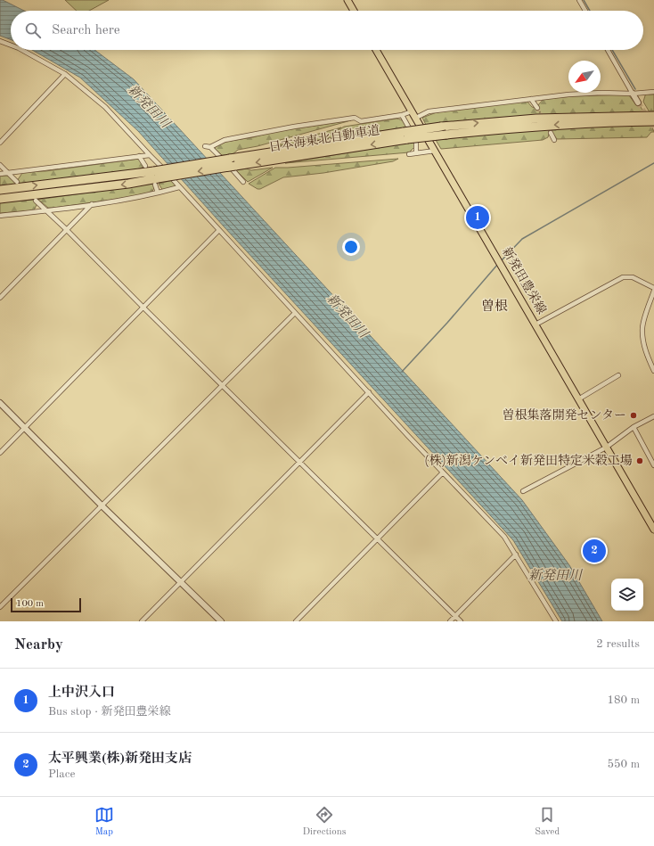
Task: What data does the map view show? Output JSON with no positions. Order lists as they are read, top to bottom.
{
  "streets": {
    "highway": ["日本海東北自動車道"],
    "main road": ["新発田豊栄線"]
  },
  "districts": ["曽根"],
  "water": ["新発田川"],
  "places": ["曽根集落開発センター", "(株)新潟ケンベイ新発田特定米穀工場"],
  "scale_bar": "100 m",
  "north": "bottom left",
  "page": {
    "search": "Search here",
    "pins": ["1", "2"],
    "scale": "100 m",
    "heading": ["Nearby", "2 results"],
    "list": [
      {
        "mark": "1",
        "name": "上中沢入口",
        "note": "Bus stop · 新発田豊栄線",
        "value": "180 m"
      },
      {
        "mark": "2",
        "name": "太平興業(株)新発田支店",
        "note": "Place",
        "value": "550 m"
      }
    ],
    "nav": ["Map", "Directions", "Saved"]
  }
}
